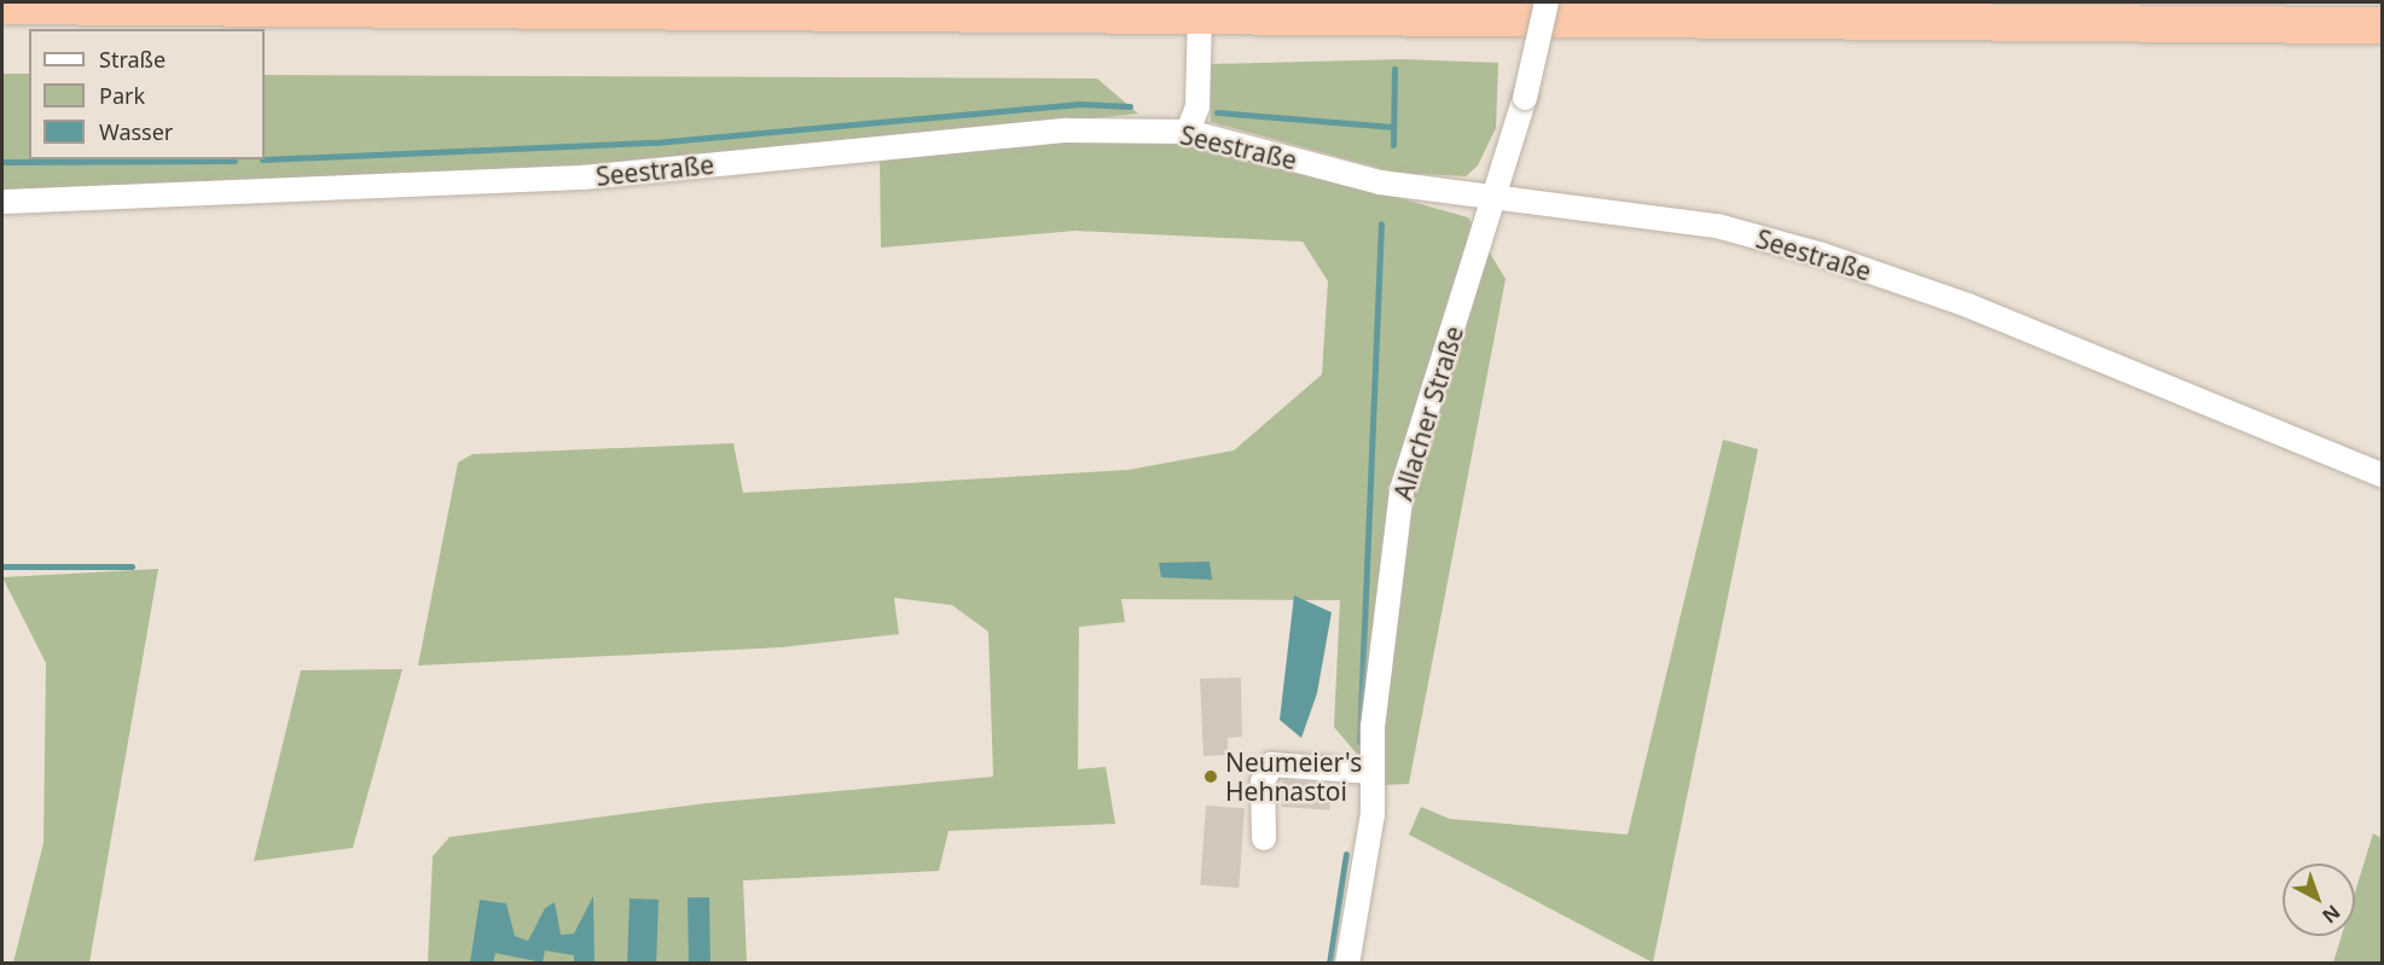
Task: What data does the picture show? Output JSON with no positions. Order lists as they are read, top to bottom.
{
  "streets": {
    "street": ["Seestraße", "Allacher Straße"]
  },
  "crossings": [
    ["Seestraße", "Allacher Straße"]
  ],
  "places": ["Neumeier's Hehnastoi"],
  "legend": ["Straße", "Park", "Wasser"],
  "north": "bottom right"
}
